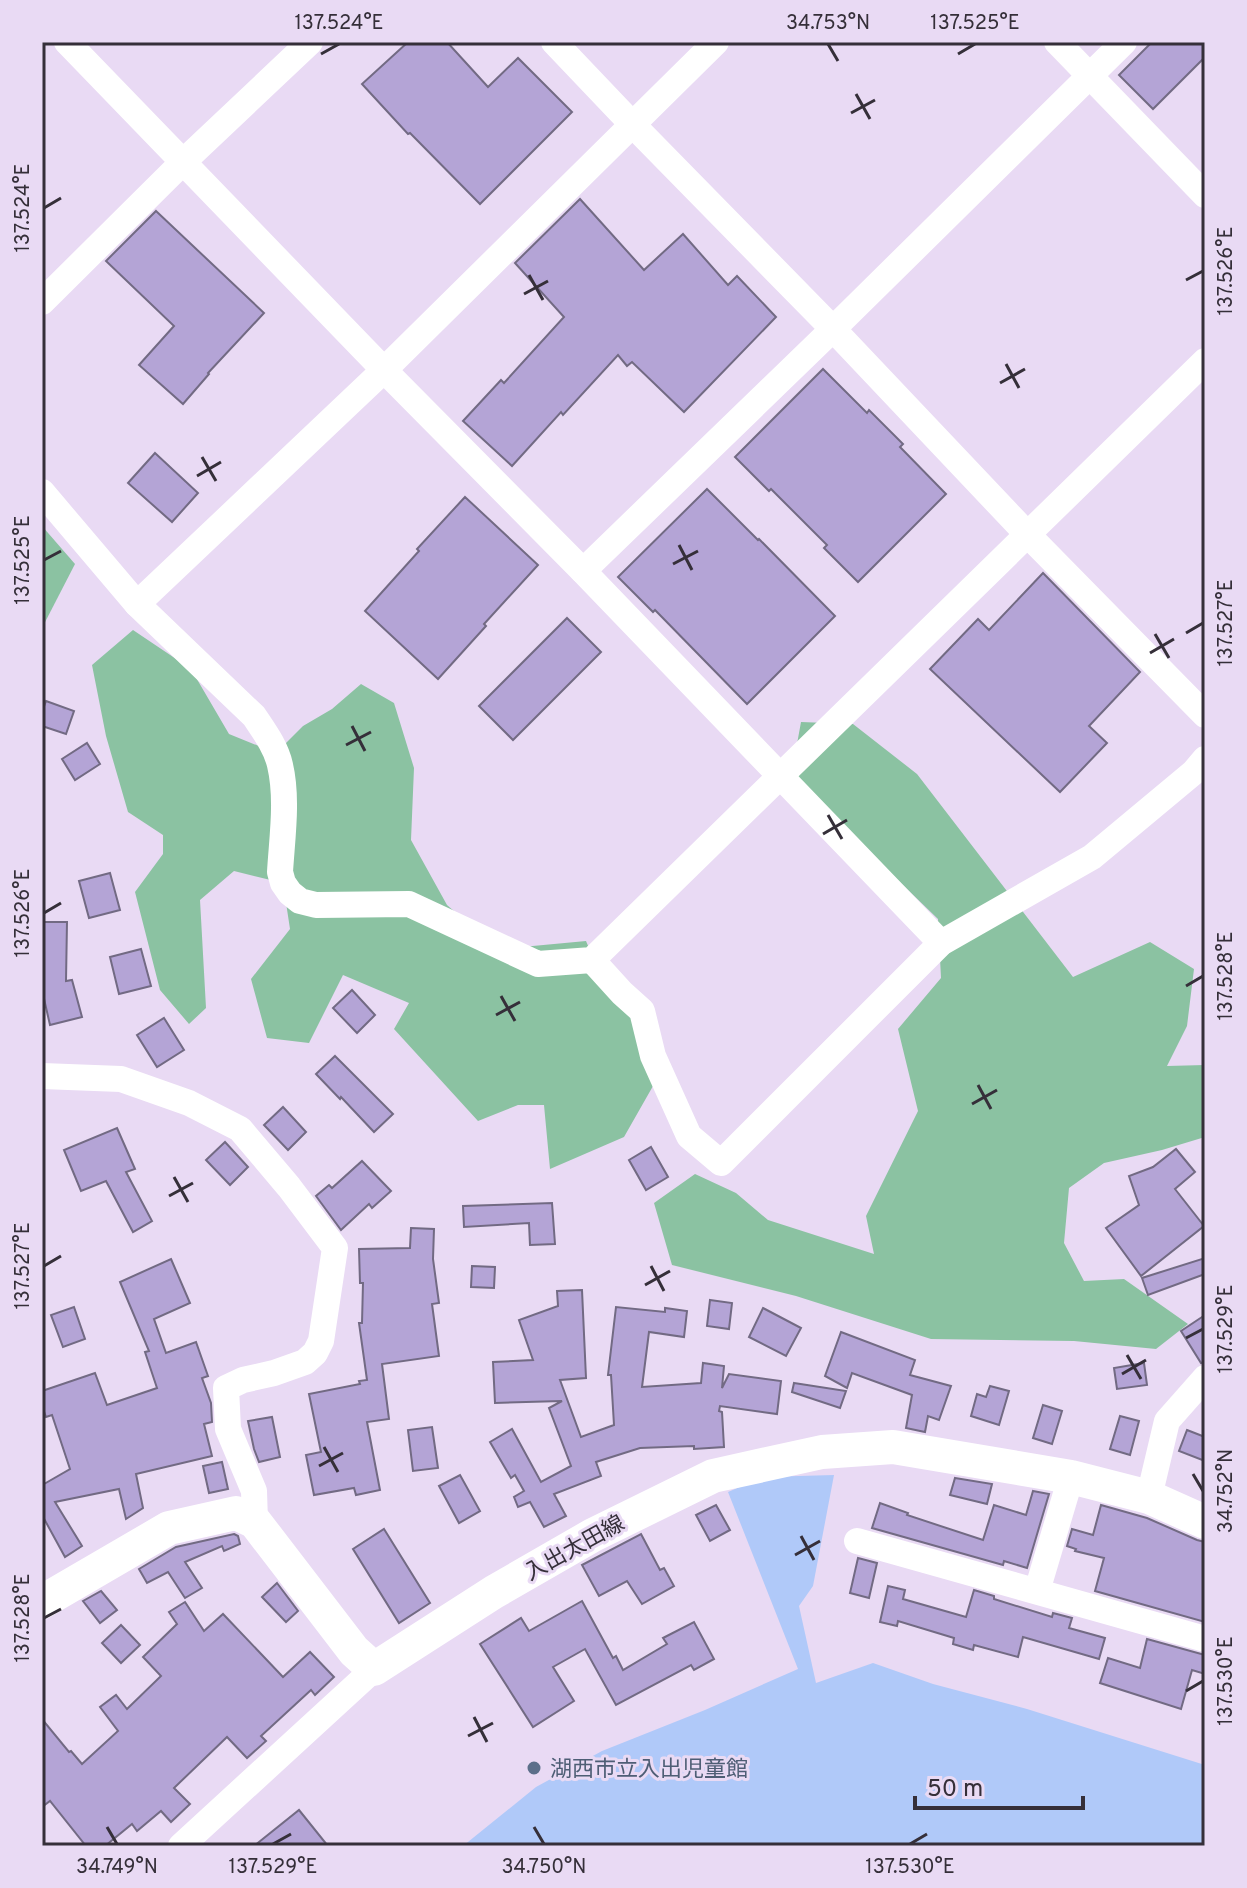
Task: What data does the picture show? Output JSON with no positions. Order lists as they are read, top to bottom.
{
  "streets": {
    "main road": ["入出太田線"]
  },
  "places": ["湖西市立入出児童館"],
  "scale_bar": "50 m",
  "coordinates": [
    "137.524°E",
    "34.753°N",
    "137.525°E",
    "137.526°E",
    "137.527°E",
    "137.528°E",
    "137.529°E",
    "34.752°N",
    "137.530°E",
    "34.749°N",
    "34.750°N"
  ]
}
